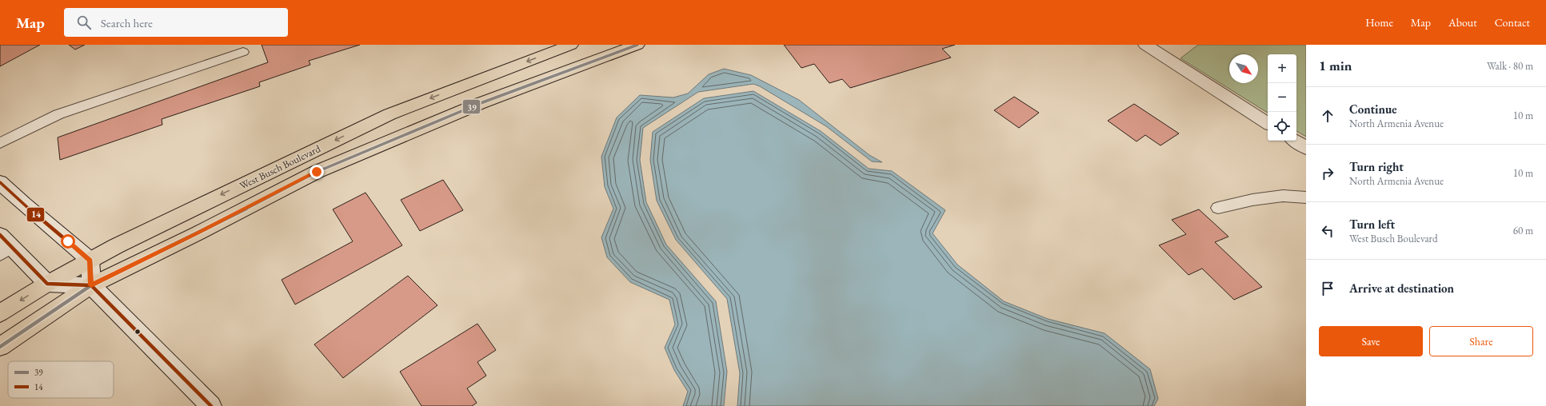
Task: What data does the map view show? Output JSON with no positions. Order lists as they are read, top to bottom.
{
  "streets": {
    "main road": ["West Busch Boulevard"]
  },
  "lines": ["transit line 39", "transit line 14"],
  "legend": ["39", "14"],
  "north": "bottom right",
  "page": {
    "header": "Map",
    "search": "Search here",
    "nav": [
      "Home",
      "Map",
      "About",
      "Contact"
    ],
    "heading": ["1 min", "Walk · 80 m"],
    "map_buttons": ["+", "−"],
    "list": [
      ["Continue", "North Armenia Avenue", "10 m"],
      ["Turn right", "North Armenia Avenue", "10 m"],
      ["Turn left", "West Busch Boulevard", "60 m"],
      "Arrive at destination"
    ],
    "buttons": ["Save", "Share"]
  }
}
